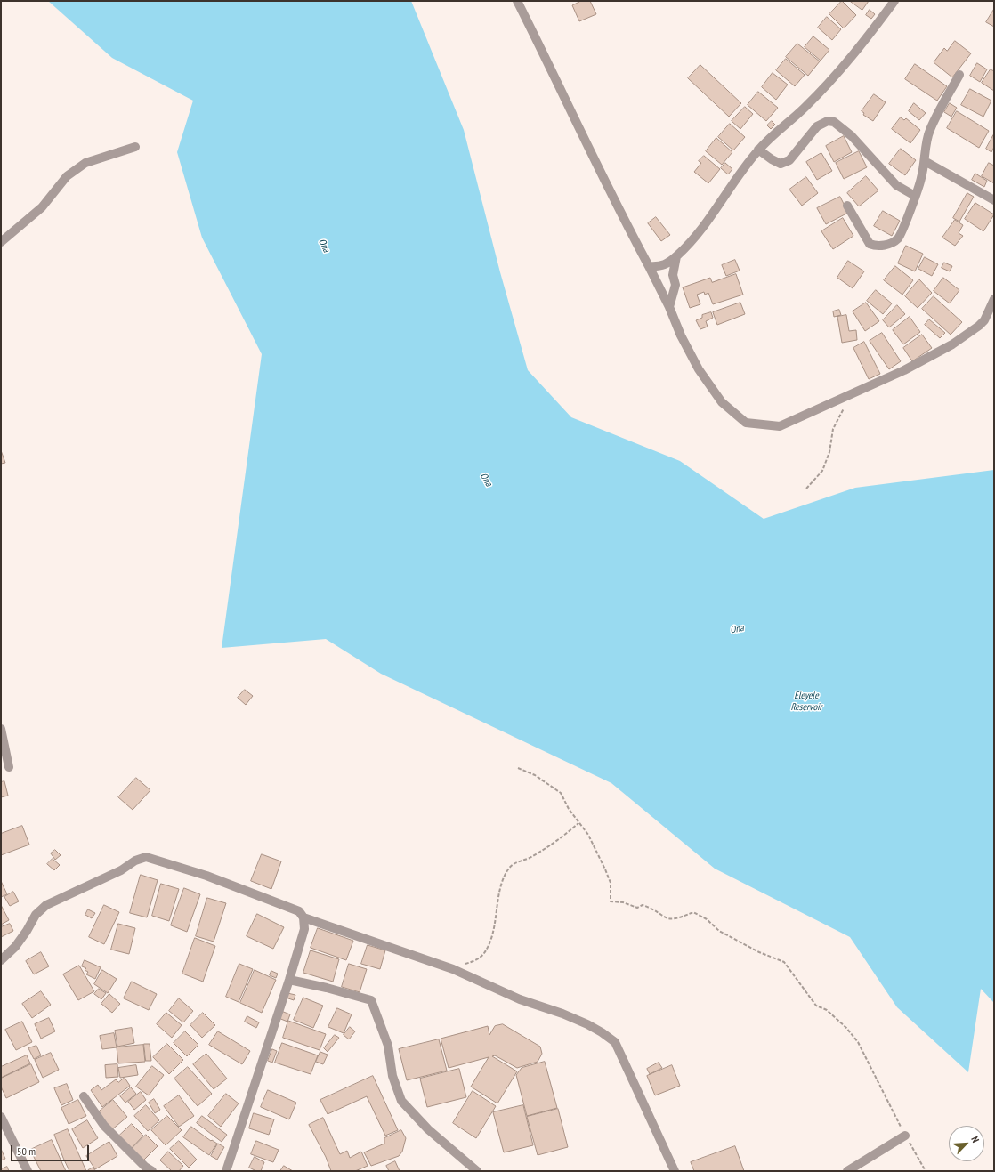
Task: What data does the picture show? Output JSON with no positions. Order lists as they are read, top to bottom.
{
  "water": ["Ona", "Eleyele Reservoir"],
  "scale_bar": "50 m",
  "north": "top right"
}
